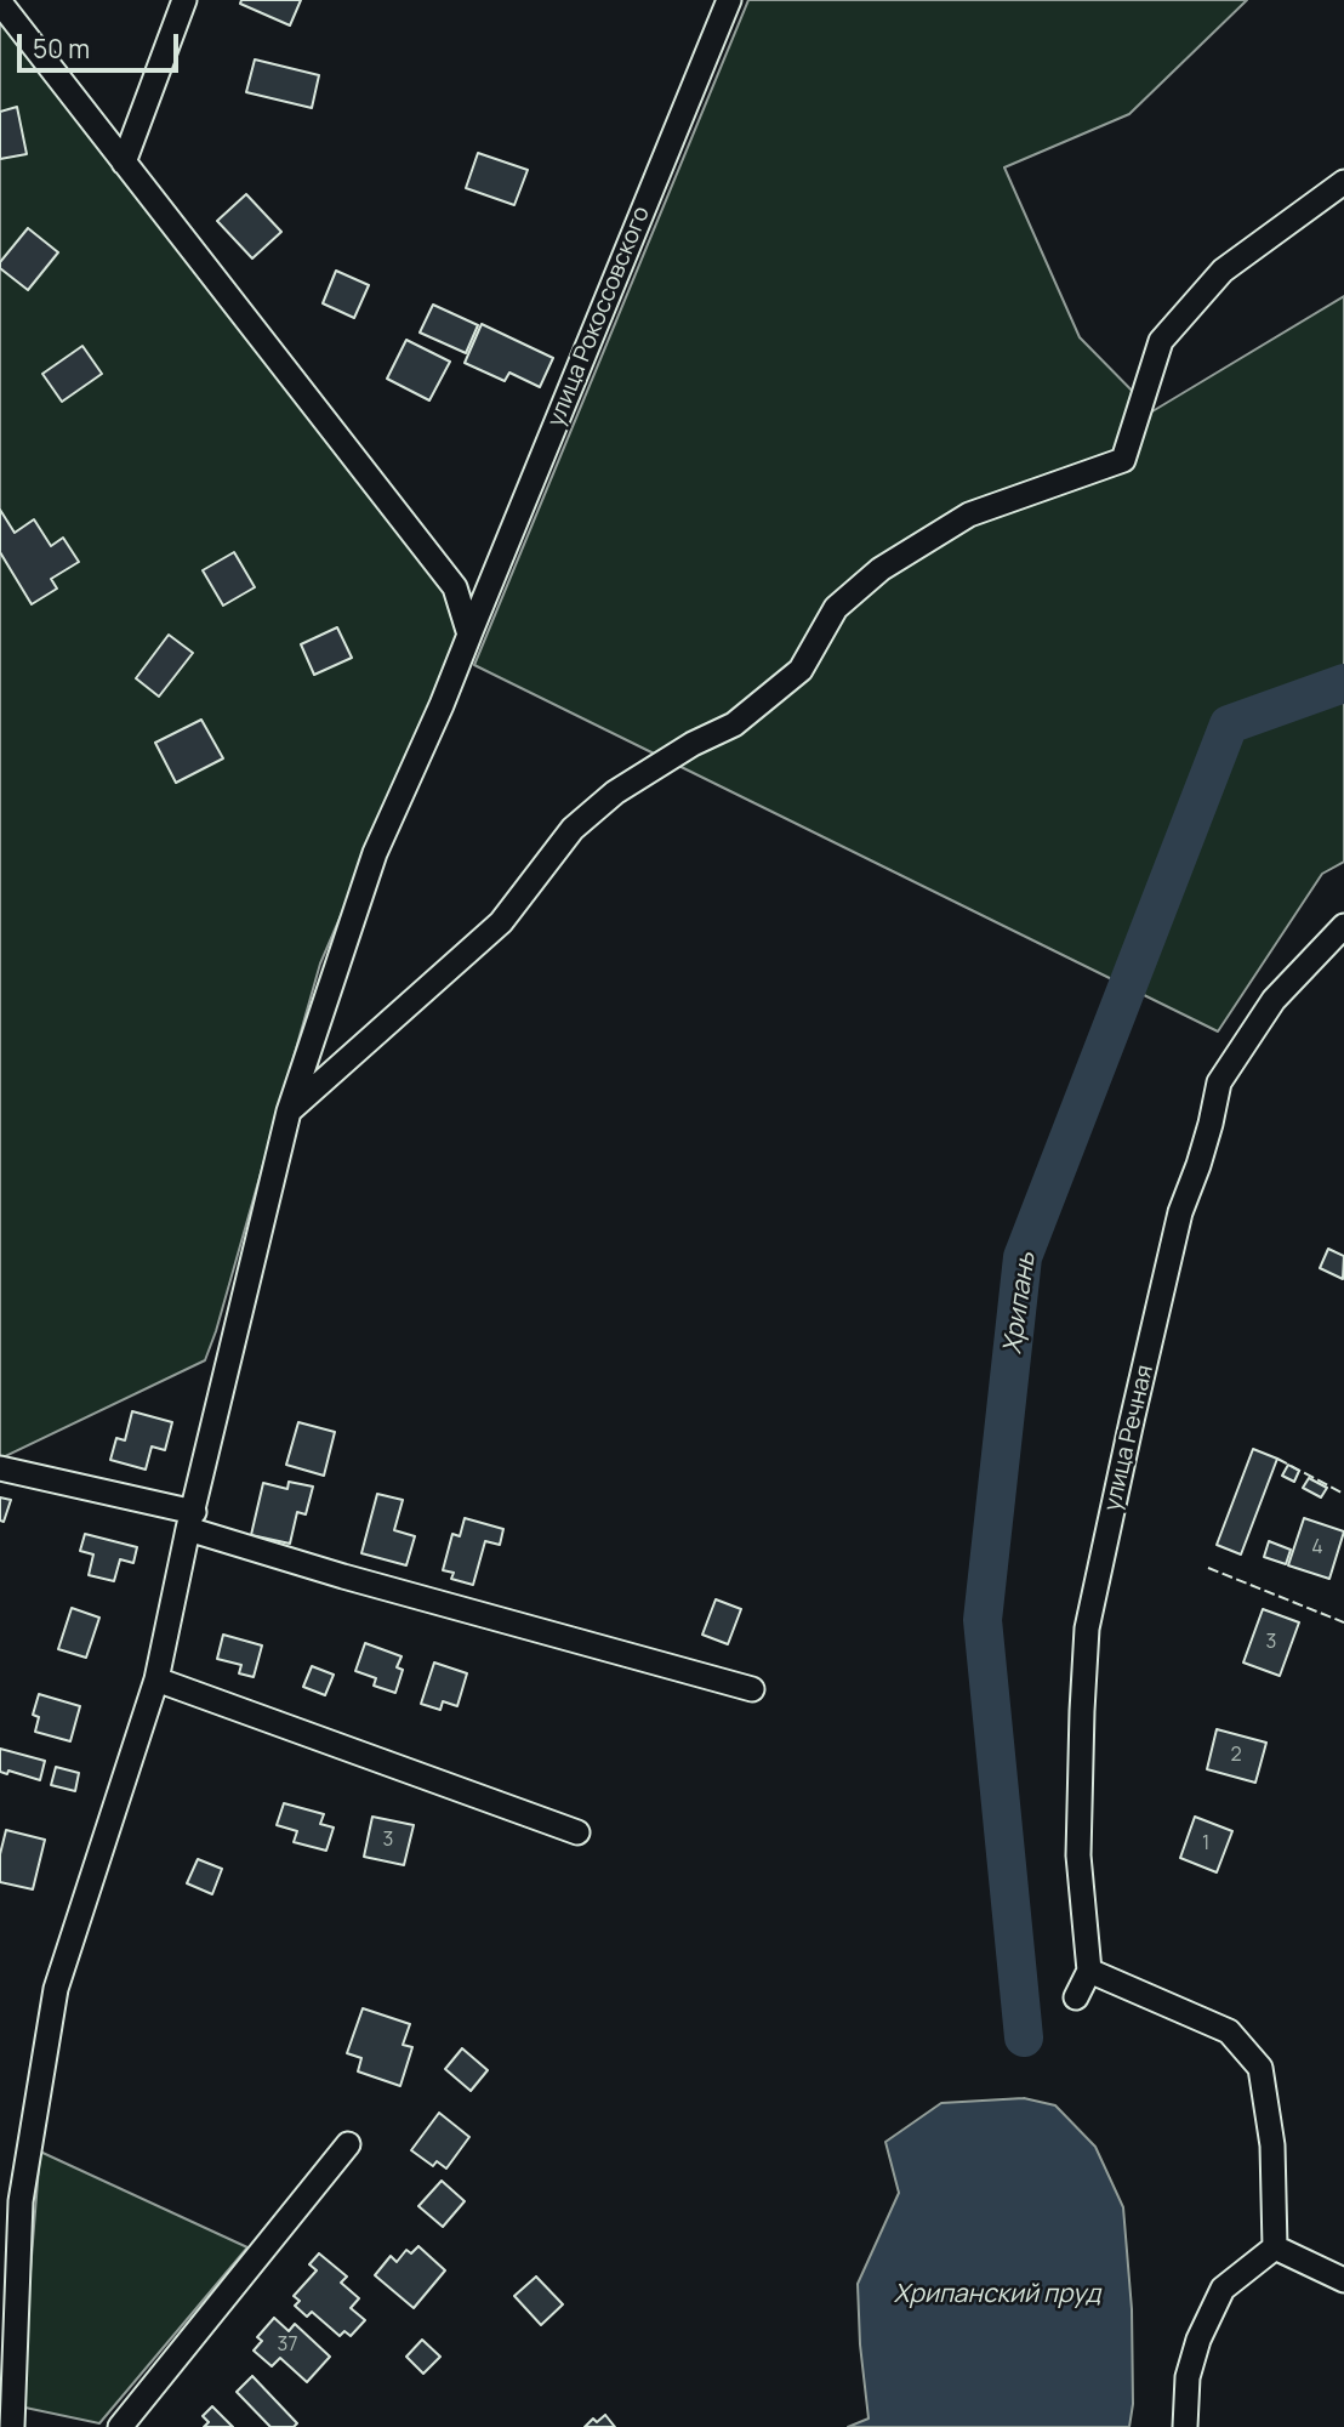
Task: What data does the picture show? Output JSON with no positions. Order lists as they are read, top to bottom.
{
  "streets": {
    "street": ["улица Рокоссовского", "улица Речная"]
  },
  "water": ["Хрипань", "Хрипанский пруд"],
  "house_numbers": [
    "4",
    "3",
    "2",
    "3",
    "1",
    "37"
  ],
  "scale_bar": "50 m"
}
